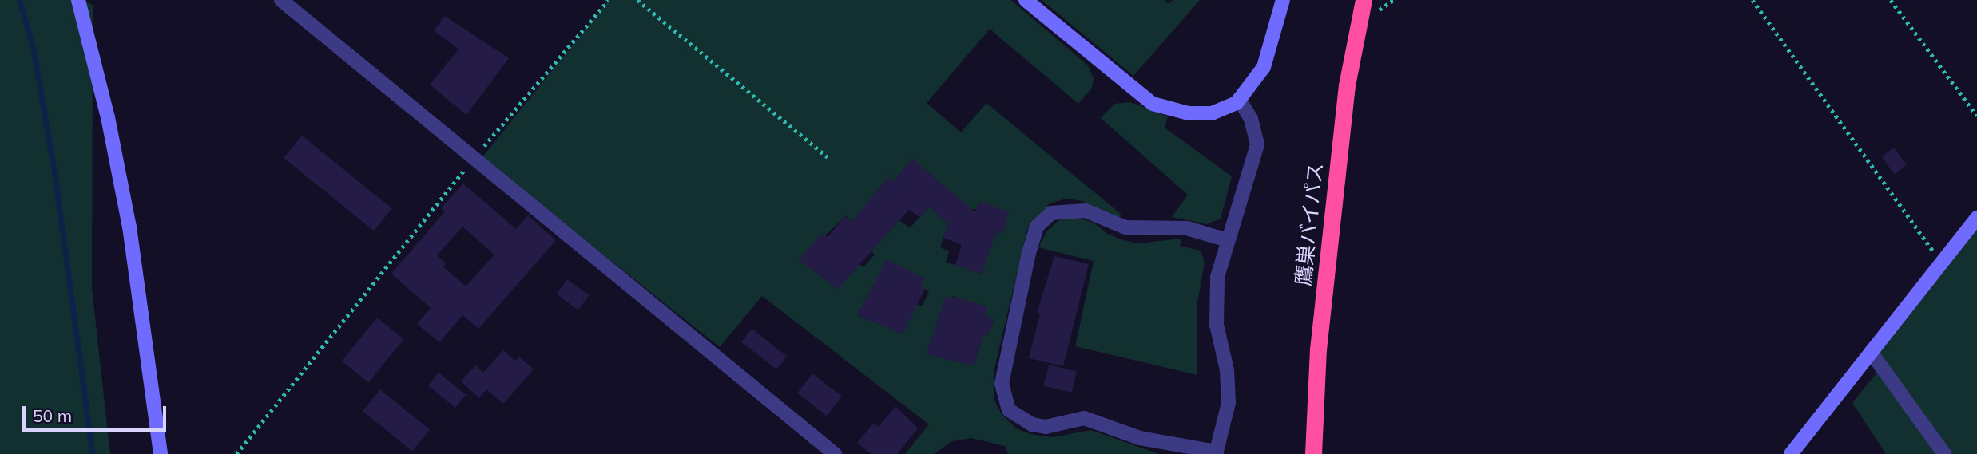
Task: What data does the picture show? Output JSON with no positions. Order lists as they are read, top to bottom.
{
  "streets": {
    "highway": ["鷹巣バイパス"]
  },
  "scale_bar": "50 m"
}
